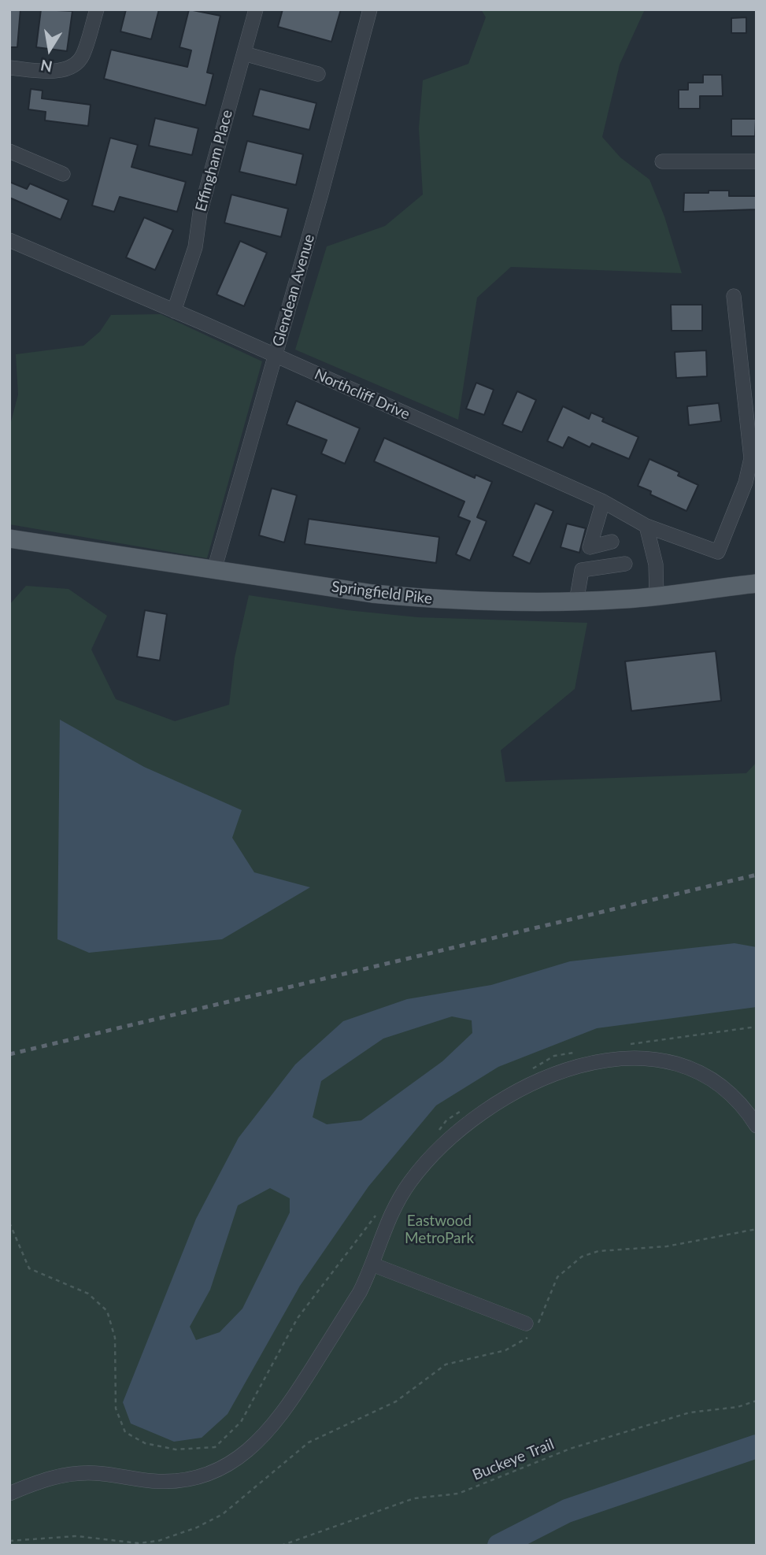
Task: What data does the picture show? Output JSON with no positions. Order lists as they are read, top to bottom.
{
  "streets": {
    "main road": ["Springfield Pike"],
    "street": ["Effingham Place", "Glendean Avenue", "Northcliff Drive"],
    "path": ["Buckeye Trail"]
  },
  "crossings": [
    ["Effingham Place", "Northcliff Drive"],
    ["Glendean Avenue", "Northcliff Drive"],
    ["Glendean Avenue", "Springfield Pike"]
  ],
  "parks": ["Eastwood MetroPark"],
  "north": "bottom"
}
